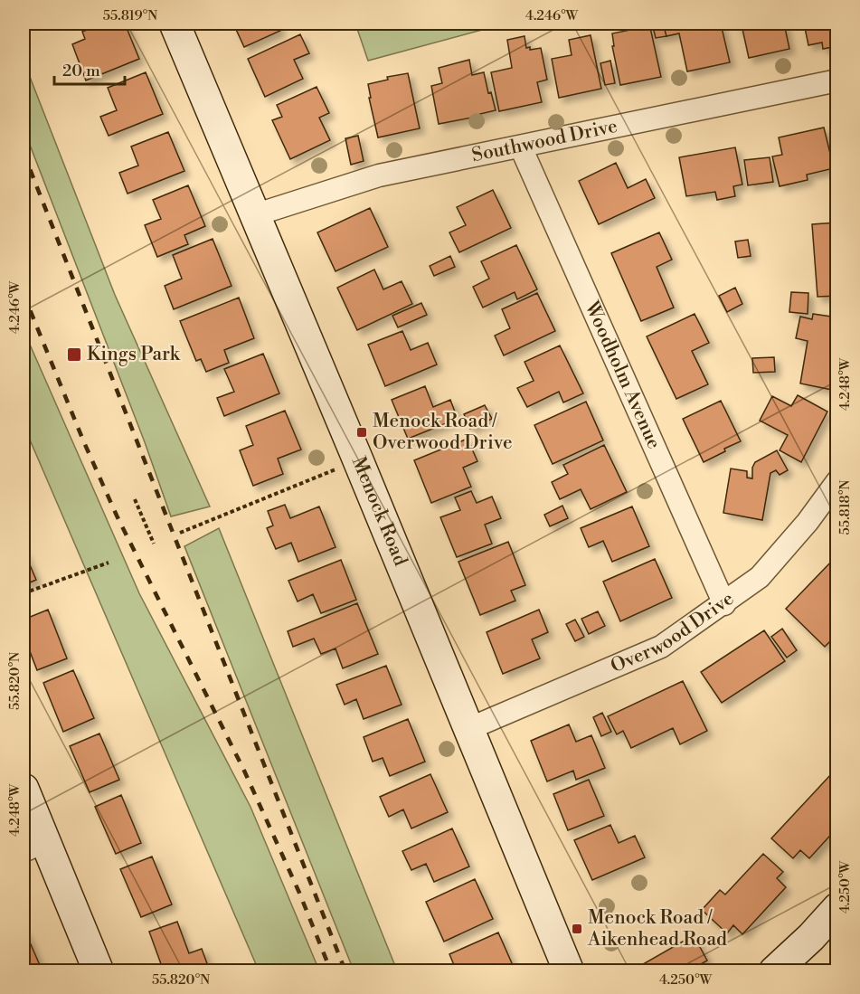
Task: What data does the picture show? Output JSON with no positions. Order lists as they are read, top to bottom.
{
  "streets": {
    "street": [
      "Southwood Drive",
      "Woodholm Avenue",
      "Menock Road",
      "Overwood Drive"
    ]
  },
  "crossings": [
    ["Southwood Drive", "Woodholm Avenue"],
    ["Southwood Drive", "Menock Road"],
    ["Woodholm Avenue", "Overwood Drive"],
    ["Menock Road", "Overwood Drive"]
  ],
  "places": {
    "transit": ["Kings Park", "Menock Road / Overwood Drive", "Menock Road / Aikenhead Road"]
  },
  "scale_bar": "20 m",
  "coordinates": [
    "55.819°N",
    "4.246°W",
    "4.248°W",
    "55.818°N",
    "55.820°N",
    "4.250°W"
  ]
}
